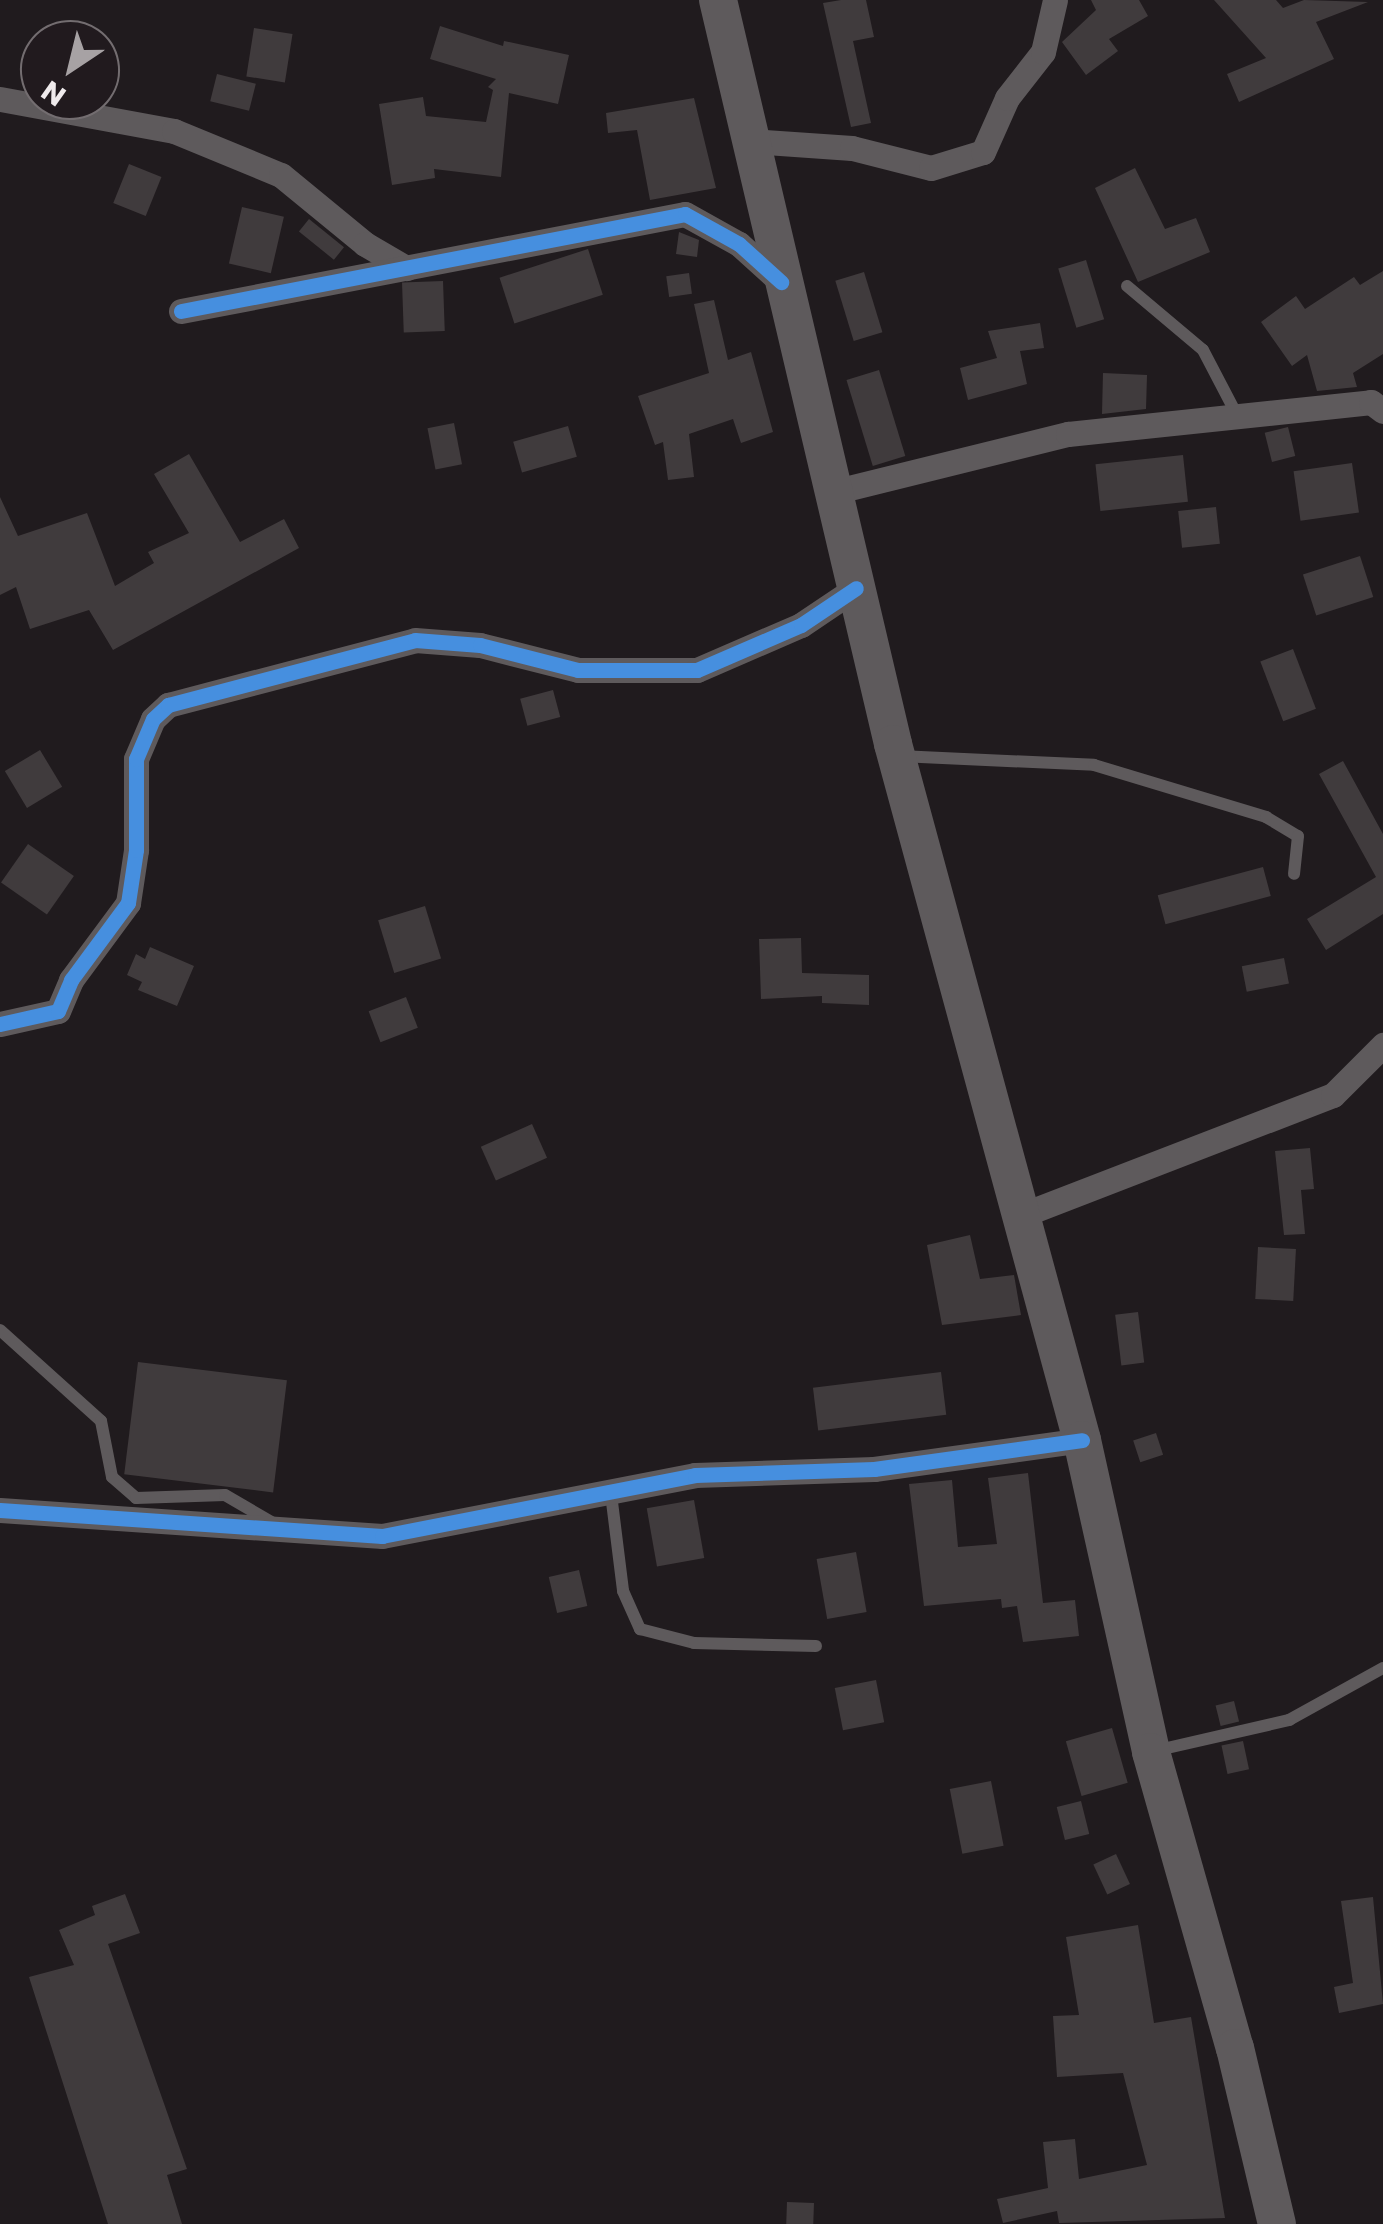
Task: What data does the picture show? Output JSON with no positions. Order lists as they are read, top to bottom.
{
  "north": "bottom left"
}
